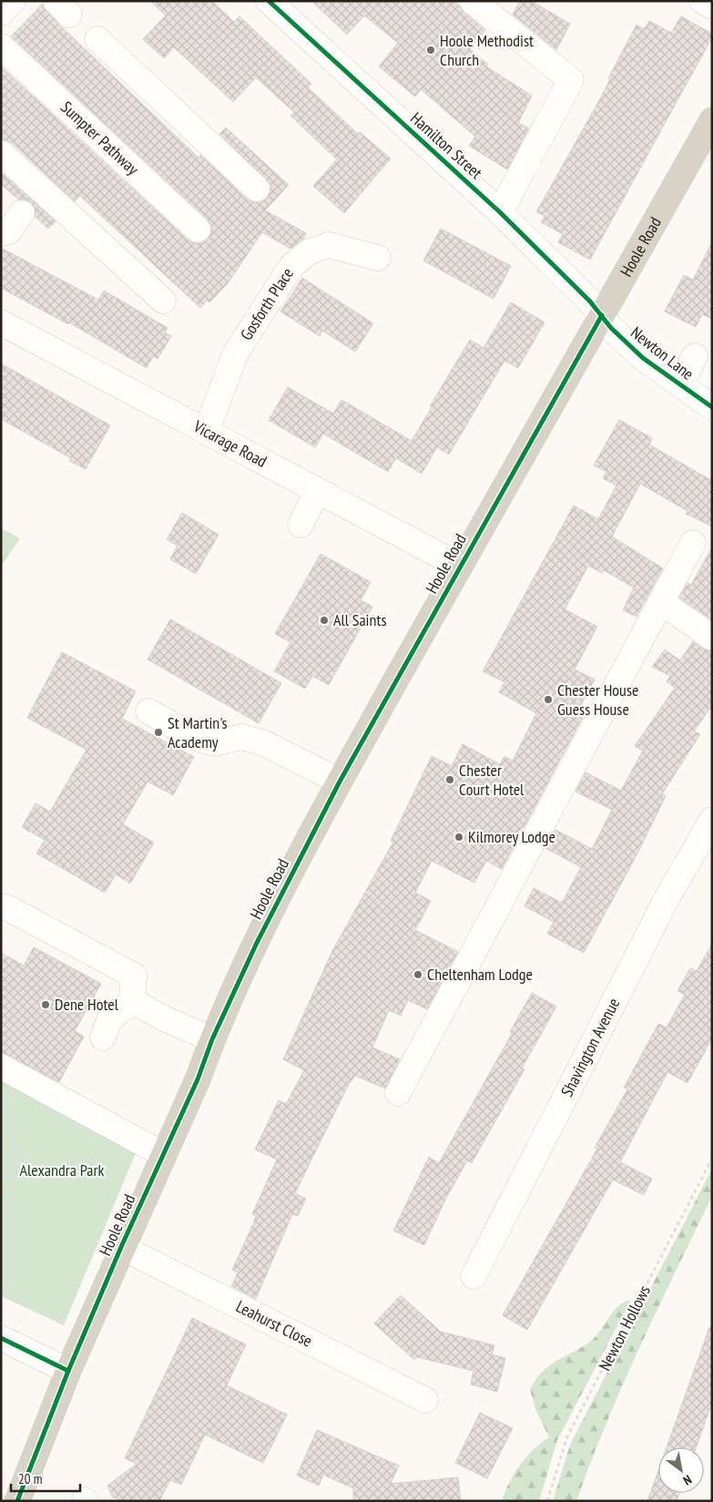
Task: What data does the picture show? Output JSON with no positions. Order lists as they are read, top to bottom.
{
  "streets": {
    "highway": ["Hoole Road"],
    "street": [
      "Sumpter Pathway",
      "Hamilton Street",
      "Gosforth Place",
      "Newton Lane",
      "Vicarage Road",
      "Shavington Avenue",
      "Leahurst Close"
    ],
    "path": ["Newton Hollows"]
  },
  "crossings": [
    ["Hamilton Street", "Hoole Road"],
    ["Hamilton Street", "Newton Lane"],
    ["Hoole Road", "Newton Lane"],
    ["Hoole Road", "Vicarage Road"],
    ["Hoole Road", "Leahurst Close"],
    ["Gosforth Place", "Vicarage Road"]
  ],
  "parks": ["Alexandra Park"],
  "places": [
    "Hoole Methodist Church",
    "All Saints",
    "Chester House Guess House",
    "St Martin's Academy",
    "Chester Court Hotel",
    "Kilmorey Lodge",
    "Cheltenham Lodge",
    "Dene Hotel"
  ],
  "scale_bar": "20 m",
  "north": "bottom right"
}
